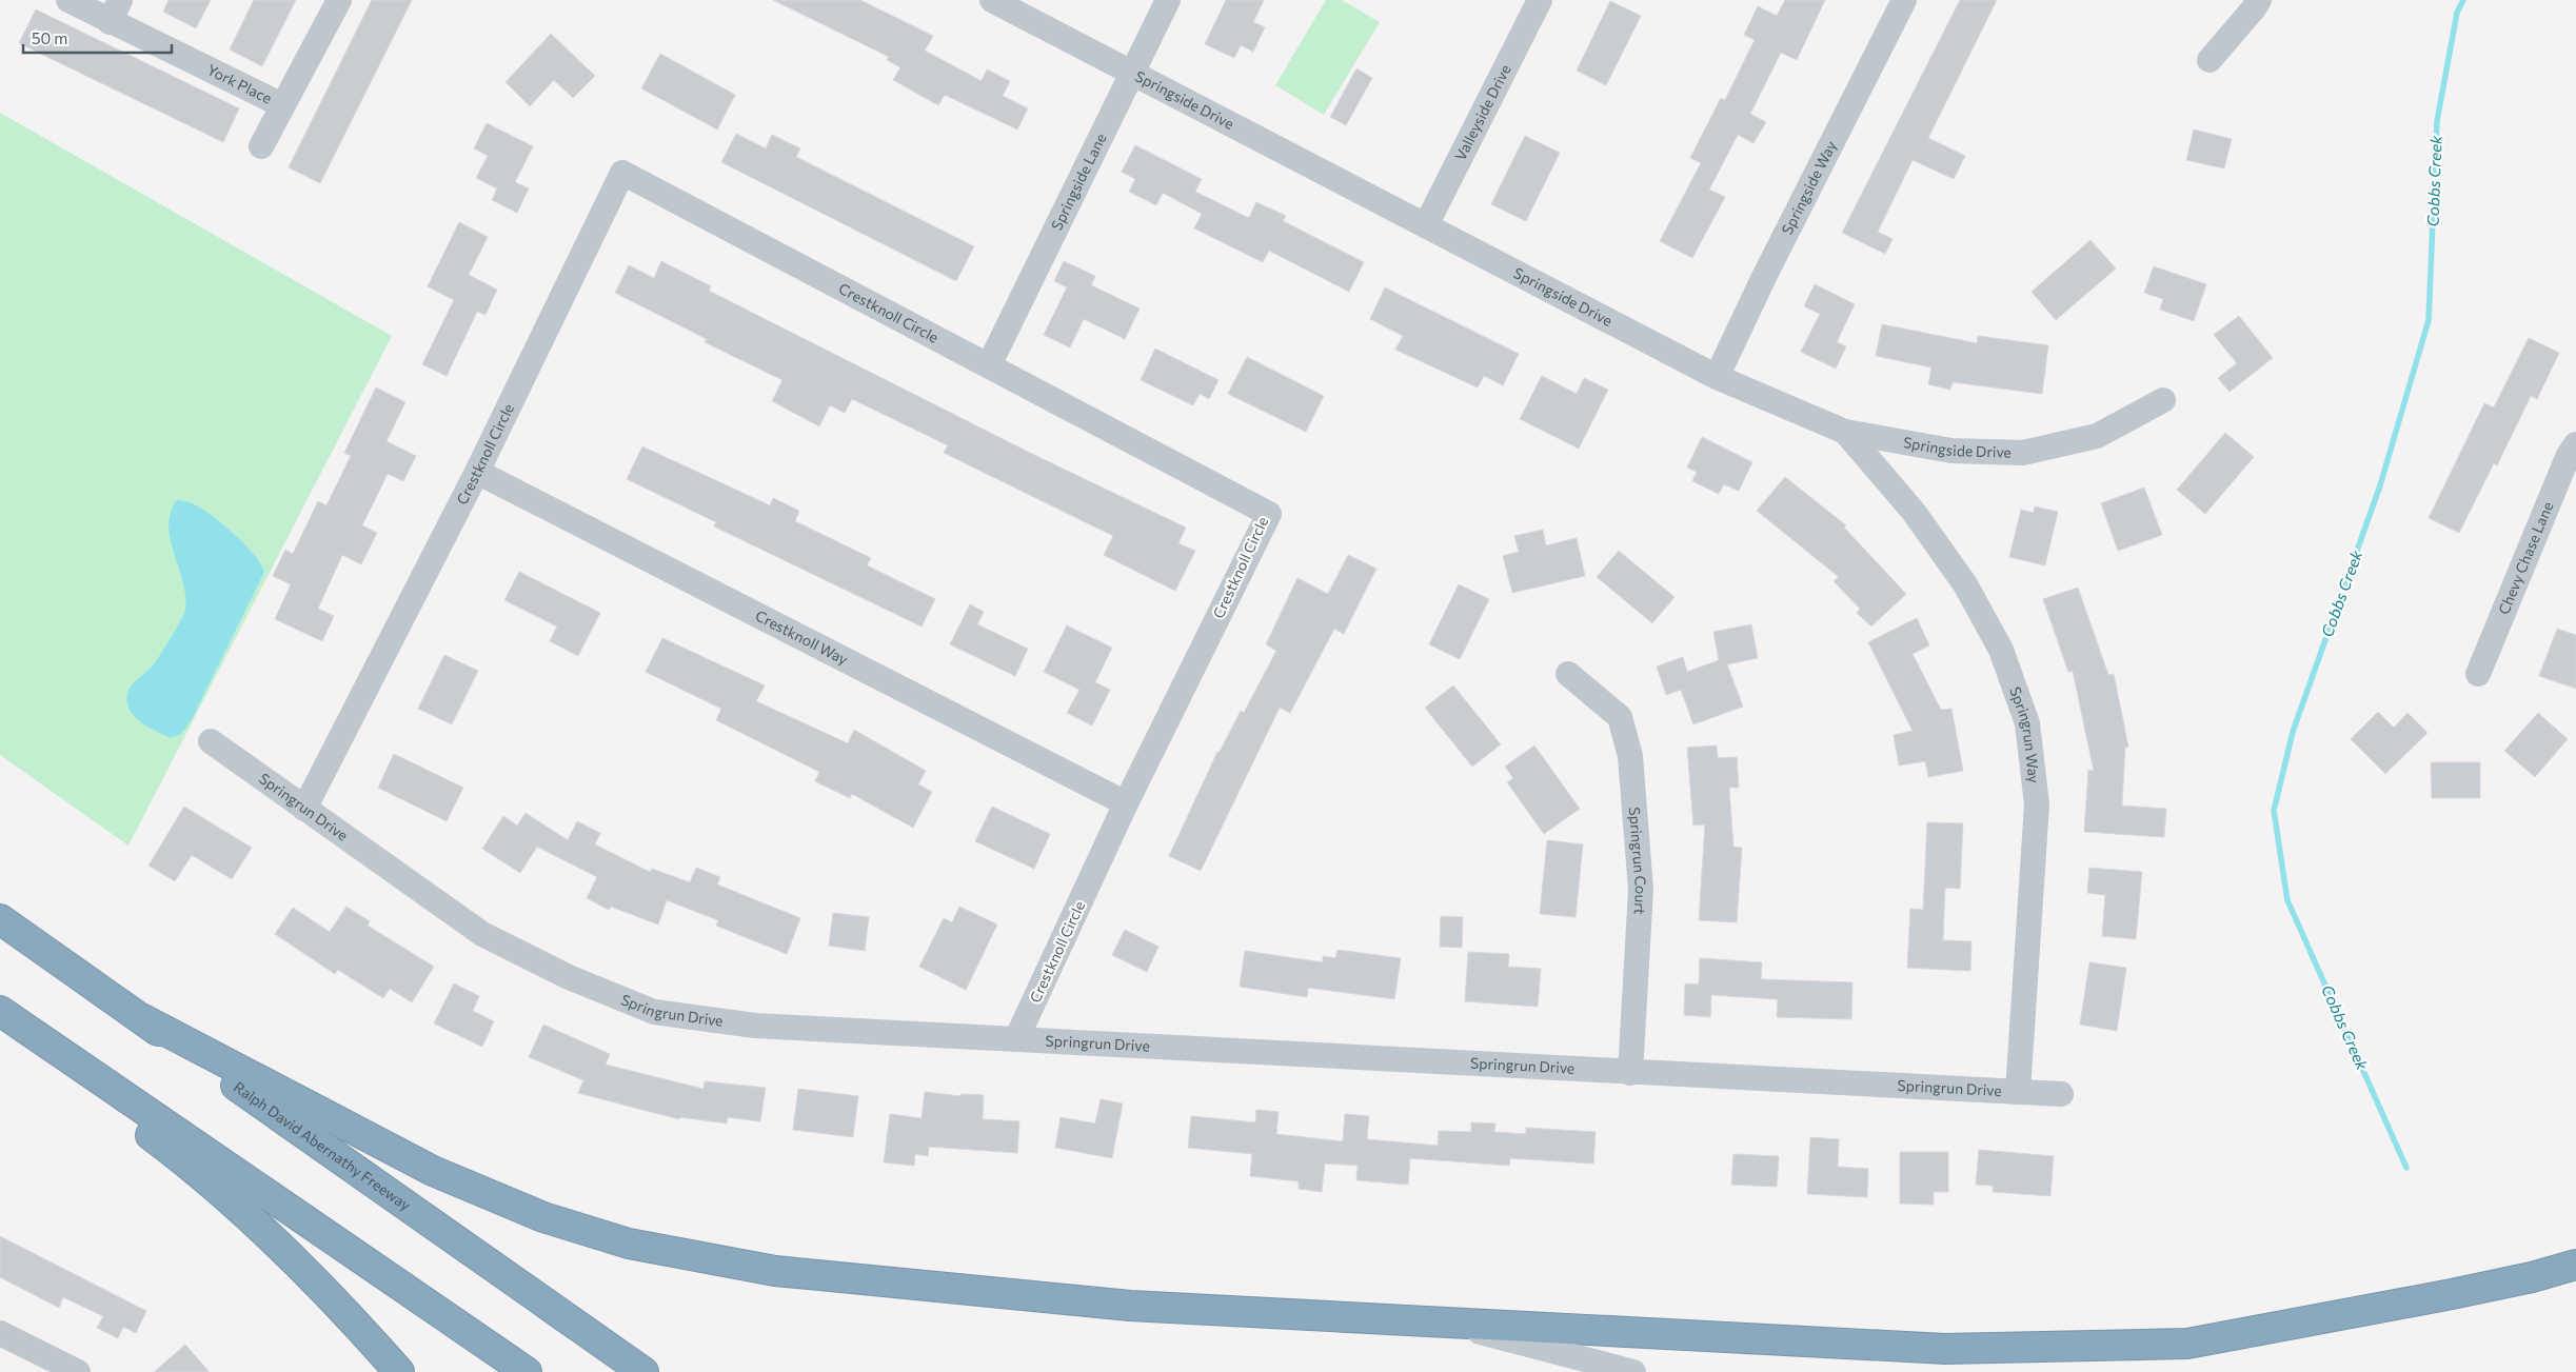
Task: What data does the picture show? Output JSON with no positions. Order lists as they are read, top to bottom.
{
  "streets": {
    "highway": ["Ralph David Abernathy Freeway"],
    "street": [
      "York Place",
      "Springside Drive",
      "Valleyside Drive",
      "Springside Lane",
      "Springside Way",
      "Crestknoll Circle",
      "Chevy Chase Lane",
      "Crestknoll Way",
      "Springrun Way",
      "Springrun Drive",
      "Springrun Court"
    ]
  },
  "crossings": [
    ["Springside Drive", "Valleyside Drive"],
    ["Springside Drive", "Springside Lane"],
    ["Springside Drive", "Springside Way"],
    ["Springside Drive", "Springrun Way"],
    ["Springside Lane", "Crestknoll Circle"],
    ["Crestknoll Circle", "Crestknoll Way"],
    ["Crestknoll Circle", "Springrun Drive"],
    ["Springrun Way", "Springrun Drive"],
    ["Springrun Drive", "Springrun Court"]
  ],
  "water": ["Cobbs Creek"],
  "scale_bar": "50 m"
}
